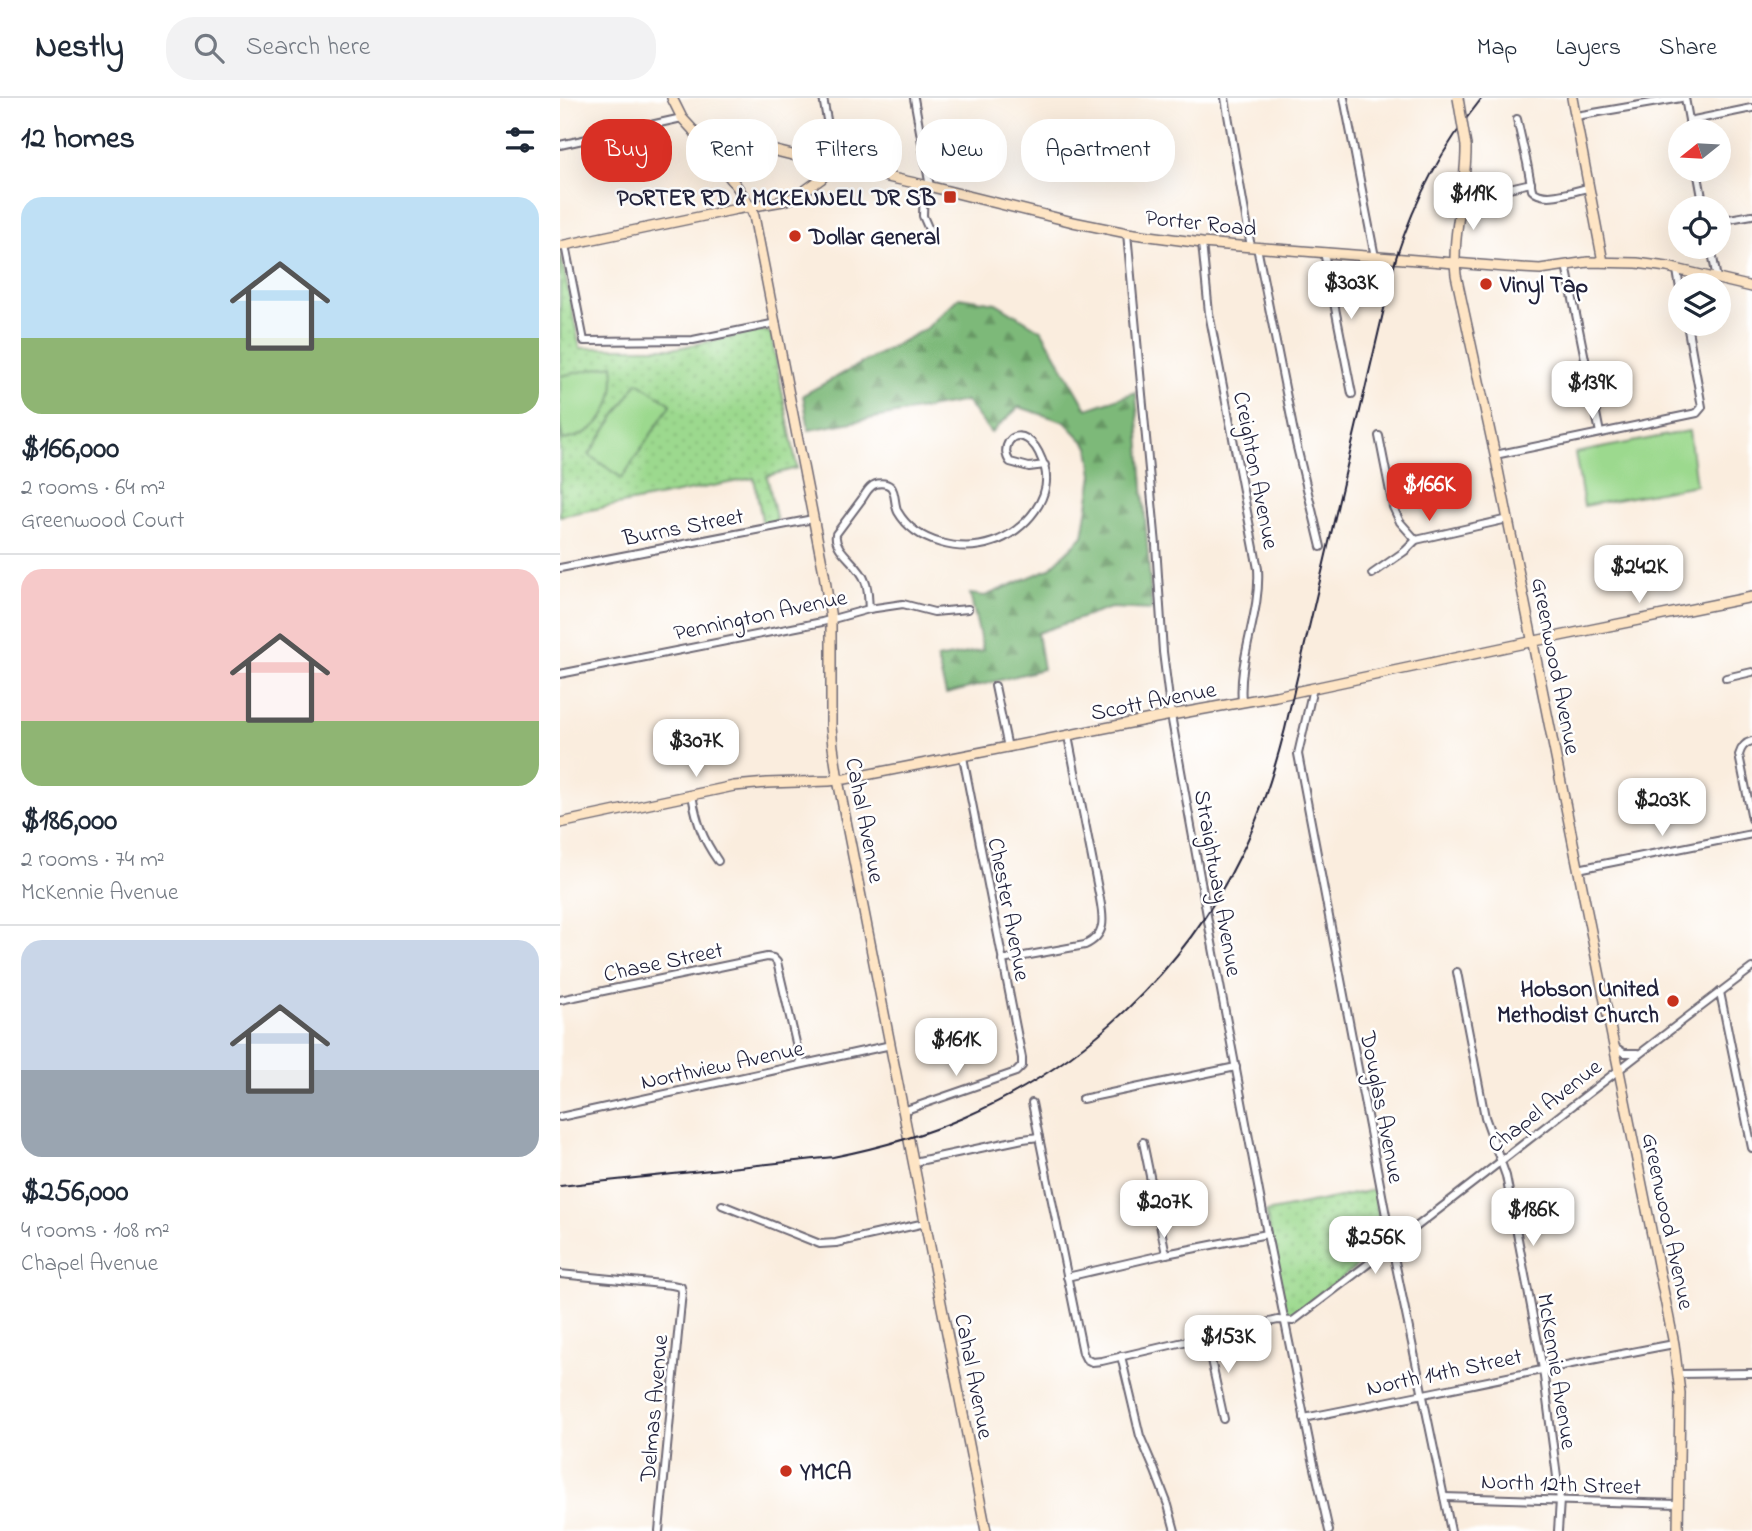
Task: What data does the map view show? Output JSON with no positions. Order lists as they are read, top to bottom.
{
  "streets": {
    "street": [
      "Porter Road",
      "Creighton Avenue",
      "Burns Street",
      "Pennington Avenue",
      "Greenwood Avenue",
      "Scott Avenue",
      "Cahal Avenue",
      "Straightway Avenue",
      "Chester Avenue",
      "Chase Street",
      "Northview Avenue",
      "Chapel Avenue",
      "Douglas Avenue",
      "North 14th Street",
      "McKennie Avenue",
      "Delmas Avenue",
      "North 12th Street"
    ]
  },
  "crossings": [
    ["Porter Road", "Creighton Avenue"],
    ["Porter Road", "Greenwood Avenue"],
    ["Porter Road", "Straightway Avenue"],
    ["Creighton Avenue", "Scott Avenue"],
    ["Burns Street", "Cahal Avenue"],
    ["Pennington Avenue", "Cahal Avenue"],
    ["Greenwood Avenue", "Scott Avenue"],
    ["Greenwood Avenue", "Chapel Avenue"],
    ["Greenwood Avenue", "North 14th Street"],
    ["Greenwood Avenue", "North 12th Street"],
    ["Scott Avenue", "Cahal Avenue"],
    ["Scott Avenue", "Straightway Avenue"],
    ["Scott Avenue", "Chester Avenue"],
    ["Scott Avenue", "Douglas Avenue"],
    ["Cahal Avenue", "Chester Avenue"],
    ["Cahal Avenue", "Northview Avenue"],
    ["Straightway Avenue", "Chapel Avenue"],
    ["Straightway Avenue", "North 14th Street"],
    ["Chase Street", "Northview Avenue"],
    ["Chapel Avenue", "Douglas Avenue"],
    ["Chapel Avenue", "McKennie Avenue"],
    ["Douglas Avenue", "North 14th Street"],
    ["Douglas Avenue", "North 12th Street"],
    ["North 14th Street", "McKennie Avenue"],
    ["McKennie Avenue", "North 12th Street"]
  ],
  "places": {
    "transit": ["PORTER RD & MCKENNELL DR SB"],
    "other": [
      "Dollar General",
      "Vinyl Tap",
      "Hobson United Methodist Church",
      "YMCA"
    ]
  },
  "north": "left",
  "page": {
    "header": "Nestly",
    "search": "Search here",
    "nav": ["Map", "Layers", "Share"],
    "heading": "12 homes",
    "chip": [
      "Buy",
      "Rent",
      "Filters",
      "New",
      "Apartment"
    ],
    "price": [
      "$119K",
      "$303K",
      "$139K",
      "$166K",
      "$242K",
      "$307K",
      "$203K",
      "$161K",
      "$207K",
      "$186K",
      "$256K",
      "$153K"
    ],
    "list": [
      {
        "name": "$166,000",
        "note": "2 rooms · 64 m² · Greenwood Court"
      },
      {
        "name": "$186,000",
        "note": "2 rooms · 74 m² · McKennie Avenue"
      },
      {
        "name": "$256,000",
        "note": "4 rooms · 108 m² · Chapel Avenue"
      }
    ]
  }
}
